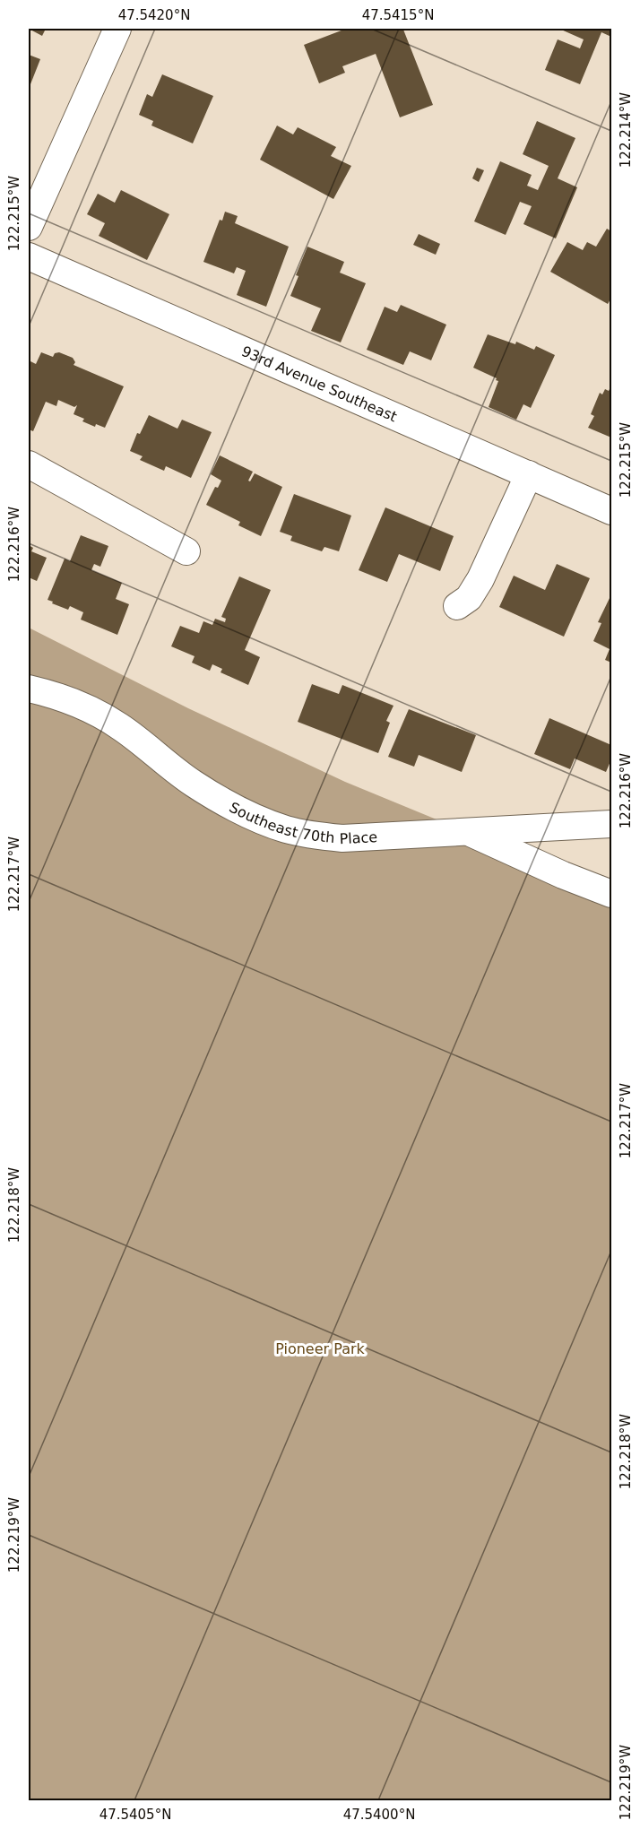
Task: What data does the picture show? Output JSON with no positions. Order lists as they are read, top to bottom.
{
  "streets": {
    "street": ["93rd Avenue Southeast", "Southeast 70th Place"]
  },
  "parks": ["Pioneer Park"],
  "coordinates": [
    "47.5420°N",
    "47.5415°N",
    "122.214°W",
    "122.215°W",
    "122.216°W",
    "122.217°W",
    "122.218°W",
    "122.219°W",
    "47.5405°N",
    "47.5400°N"
  ]
}
